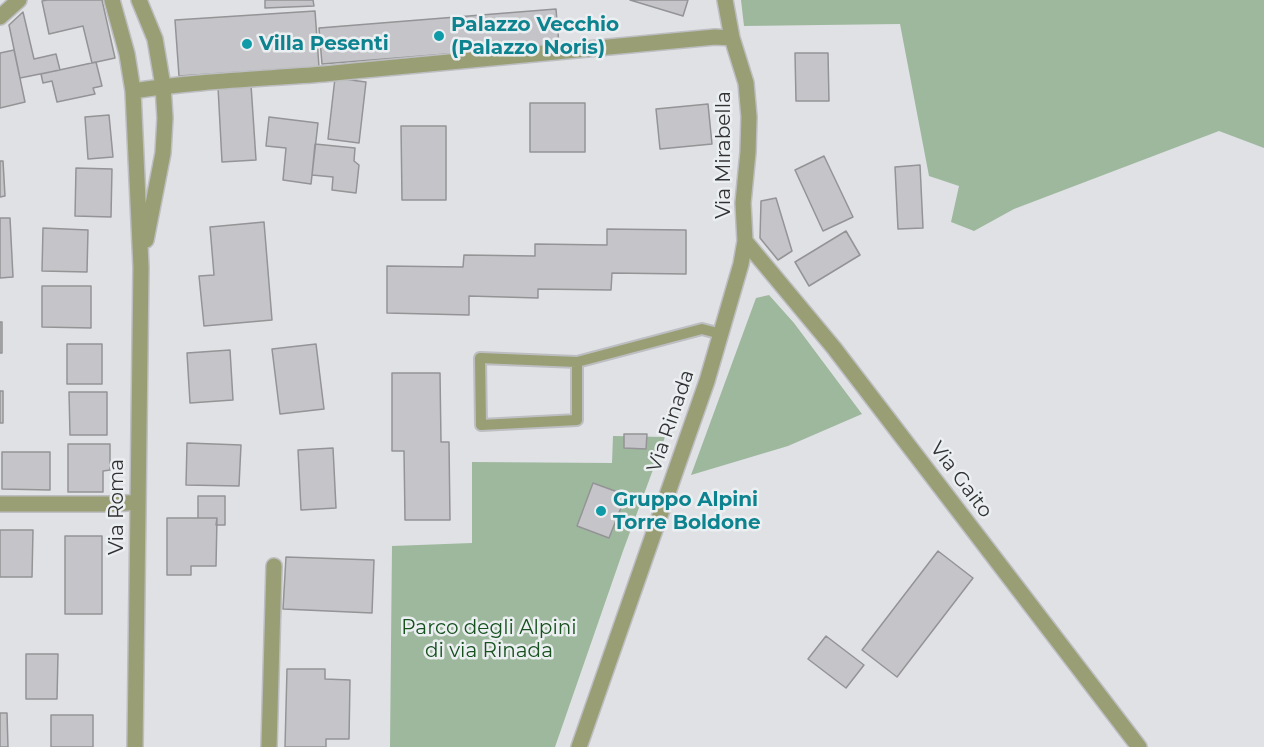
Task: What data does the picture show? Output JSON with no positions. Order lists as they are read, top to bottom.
{
  "streets": {
    "street": [
      "Via Mirabella",
      "Via Rinada",
      "Via Gaito",
      "Via Roma"
    ]
  },
  "crossings": [
    ["Via Mirabella", "Via Rinada"],
    ["Via Mirabella", "Via Gaito"],
    ["Via Rinada", "Via Gaito"]
  ],
  "parks": ["Parco degli Alpini di via Rinada"],
  "places": ["Palazzo Vecchio (Palazzo Noris)", "Villa Pesenti", "Gruppo Alpini Torre Boldone"]
}
